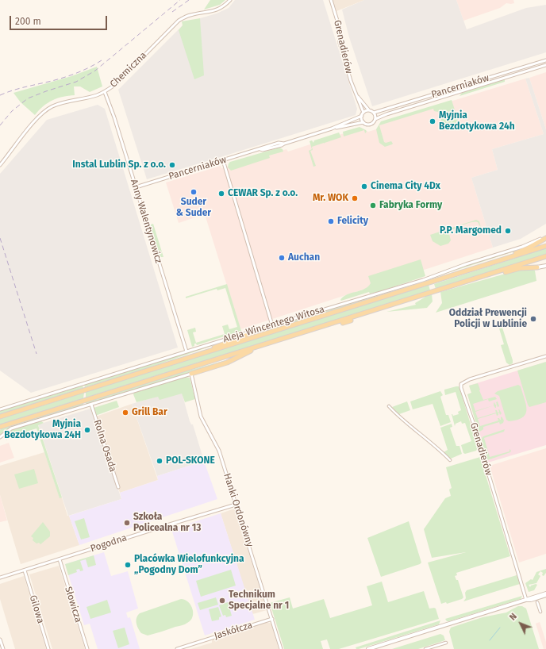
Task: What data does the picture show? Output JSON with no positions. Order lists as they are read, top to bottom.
{
  "streets": {
    "main road": ["Aleja Wincentego Witosa"],
    "street": [
      "Grenadierów",
      "Chemiczna",
      "Pancerniaków",
      "Anny Walentynowicz",
      "Rolna Osada",
      "Hanki Ordonówny",
      "Pogodna",
      "Słowicza",
      "Gilowa",
      "Jaskółcza"
    ]
  },
  "crossings": [
    ["Grenadierów", "Pancerniaków"],
    ["Chemiczna", "Anny Walentynowicz"],
    ["Pancerniaków", "Anny Walentynowicz"],
    ["Anny Walentynowicz", "Aleja Wincentego Witosa"],
    ["Hanki Ordonówny", "Pogodna"],
    ["Hanki Ordonówny", "Jaskółcza"],
    ["Pogodna", "Słowicza"],
    ["Pogodna", "Gilowa"]
  ],
  "places": [
    "Myjnia Bezdotykowa 24h",
    "Instal Lublin Sp. z o.o.",
    "Cinema City 4Dx",
    "Suder & Suder",
    "CEWAR Sp. z o.o.",
    "Mr. WOK",
    "Fabryka Formy",
    "Felicity",
    "P.P. Margomed",
    "Auchan",
    "Oddział Prewencji Policji w Lublinie",
    "Grill Bar",
    "Myjnia Bezdotykowa 24H",
    "POL-SKONE",
    "Szkoła Policealna nr 13",
    "Placówka Wielofunkcyjna „Pogodny Dom”",
    "Technikum Specjalne nr 1"
  ],
  "scale_bar": "200 m",
  "north": "top left"
}
